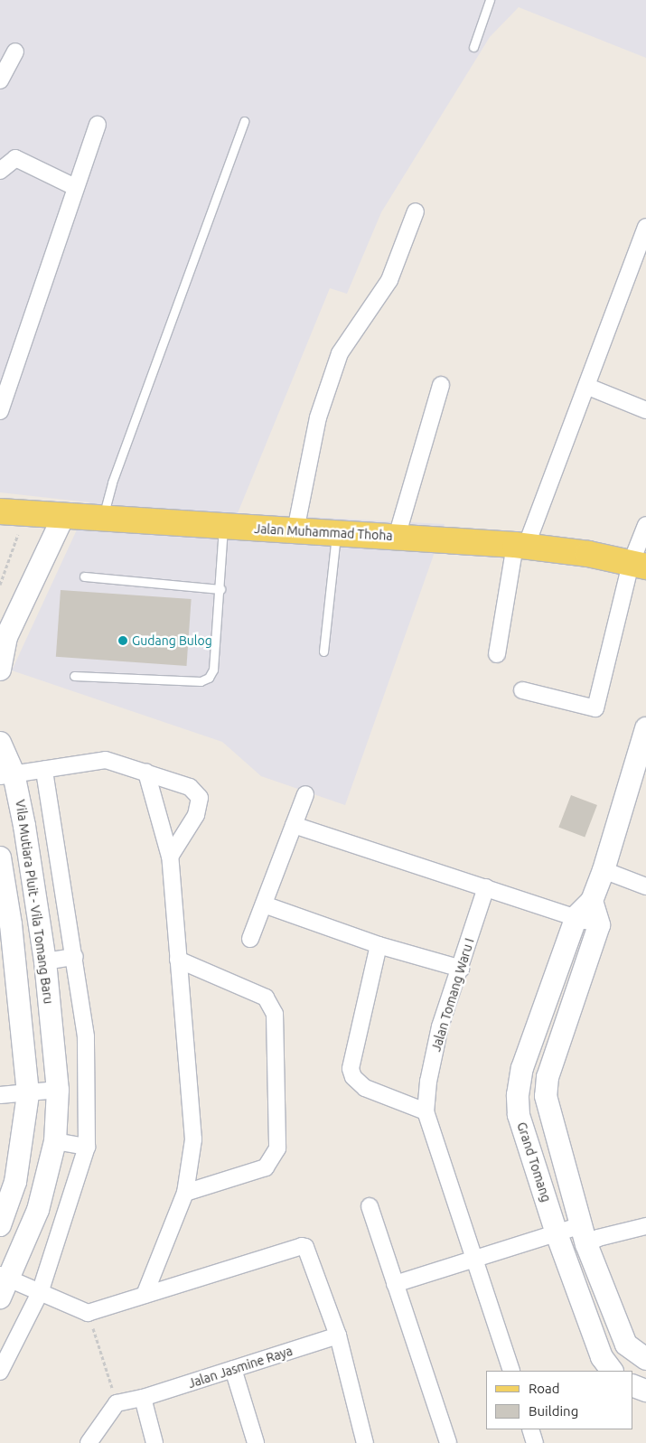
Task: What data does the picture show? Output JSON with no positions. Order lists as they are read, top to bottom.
{
  "streets": {
    "main road": ["Jalan Muhammad Thoha"],
    "street": [
      "Vila Mutiara Pluit - Vila Tomang Baru",
      "Jalan Tomang Waru I",
      "Grand Tomang",
      "Jalan Jasmine Raya"
    ]
  },
  "places": ["Gudang Bulog"],
  "legend": ["Road", "Building"]
}
